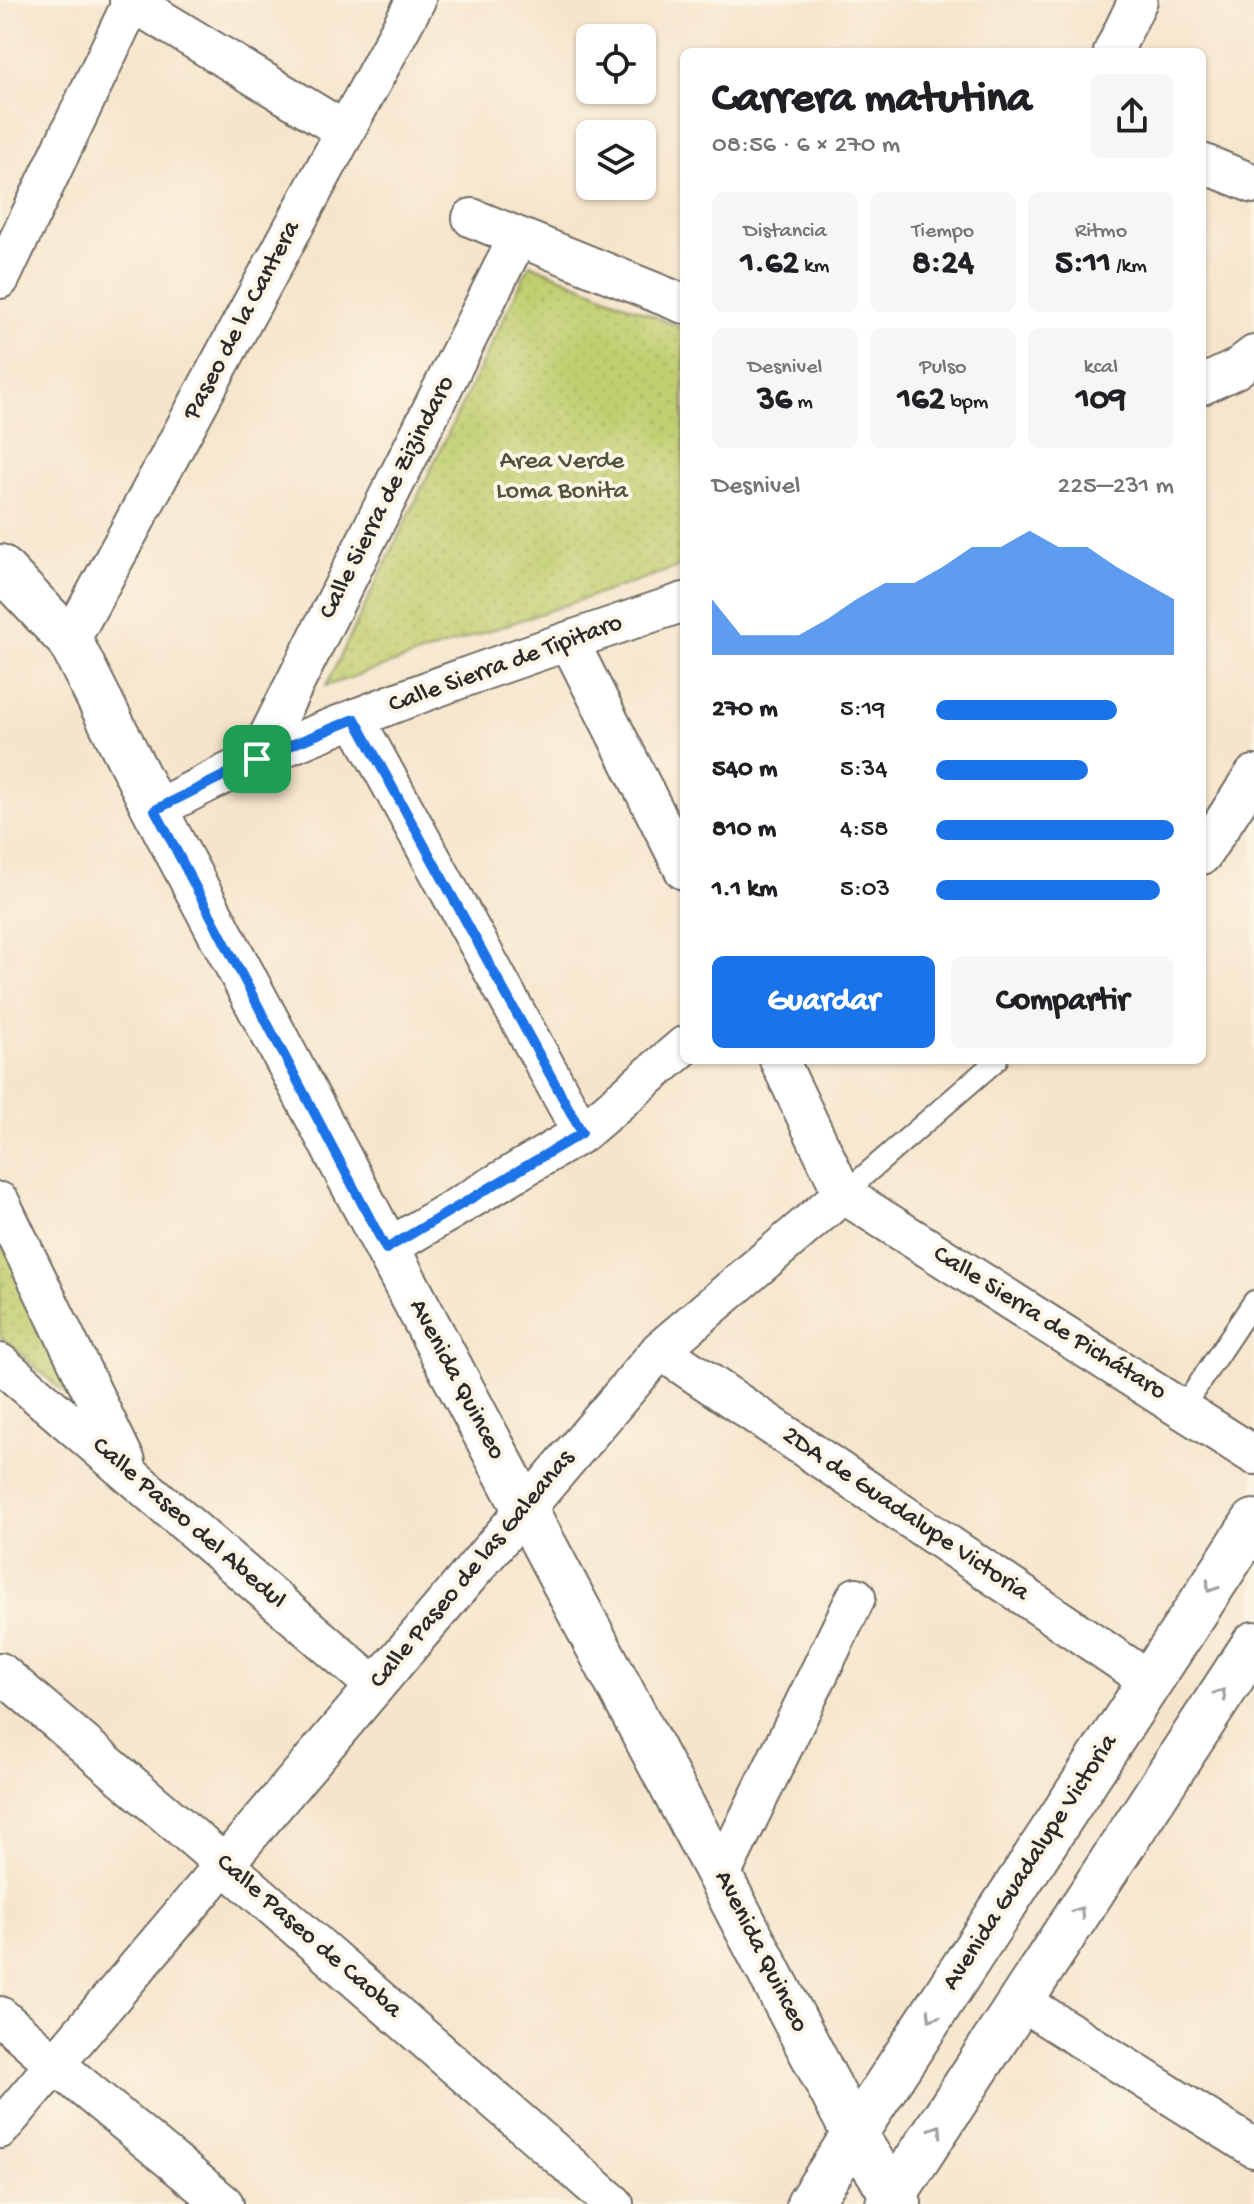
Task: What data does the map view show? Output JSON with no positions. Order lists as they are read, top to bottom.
{
  "streets": {
    "street": [
      "Paseo de la Cantera",
      "Calle Sierra de Zizindaro",
      "Calle Sierra de Tipitaro",
      "Calle Sierra de Pichátaro",
      "Avenida Quinceo",
      "2DA de Guadalupe Victoria",
      "Calle Paseo del Abedul",
      "Calle Paseo de las Galeanas",
      "Avenida Guadalupe Victoria",
      "Calle Paseo de Caoba"
    ]
  },
  "crossings": [
    ["Paseo de la Cantera", "Avenida Quinceo"],
    ["Calle Sierra de Zizindaro", "Calle Sierra de Tipitaro"],
    ["Calle Sierra de Tipitaro", "Avenida Quinceo"],
    ["Calle Sierra de Pichátaro", "Calle Paseo de las Galeanas"],
    ["Avenida Quinceo", "Calle Paseo de las Galeanas"],
    ["Avenida Quinceo", "Avenida Guadalupe Victoria"],
    ["2DA de Guadalupe Victoria", "Calle Paseo de las Galeanas"],
    ["2DA de Guadalupe Victoria", "Avenida Guadalupe Victoria"],
    ["Calle Paseo del Abedul", "Calle Paseo de las Galeanas"],
    ["Calle Paseo de las Galeanas", "Calle Paseo de Caoba"]
  ],
  "parks": ["Area Verde Loma Bonita"],
  "page": {
    "heading": ["Carrera matutina", "08:56 · 6 × 270 m"],
    "stats": [
      ["Distancia", "1.62 km"],
      ["Tiempo", "8:24"],
      ["Ritmo", "5:11 /km"],
      ["Desnivel", "36 m"],
      ["Pulso", "162 bpm"],
      ["kcal", "109"]
    ],
    "chart": ["Desnivel", "225–231 m"],
    "list": [
      {
        "name": "270 m",
        "note": "5:19"
      },
      {
        "name": "540 m",
        "note": "5:34"
      },
      {
        "name": "810 m",
        "note": "4:58"
      },
      {
        "name": "1.1 km",
        "note": "5:03"
      }
    ],
    "buttons": ["Guardar", "Compartir"]
  }
}
